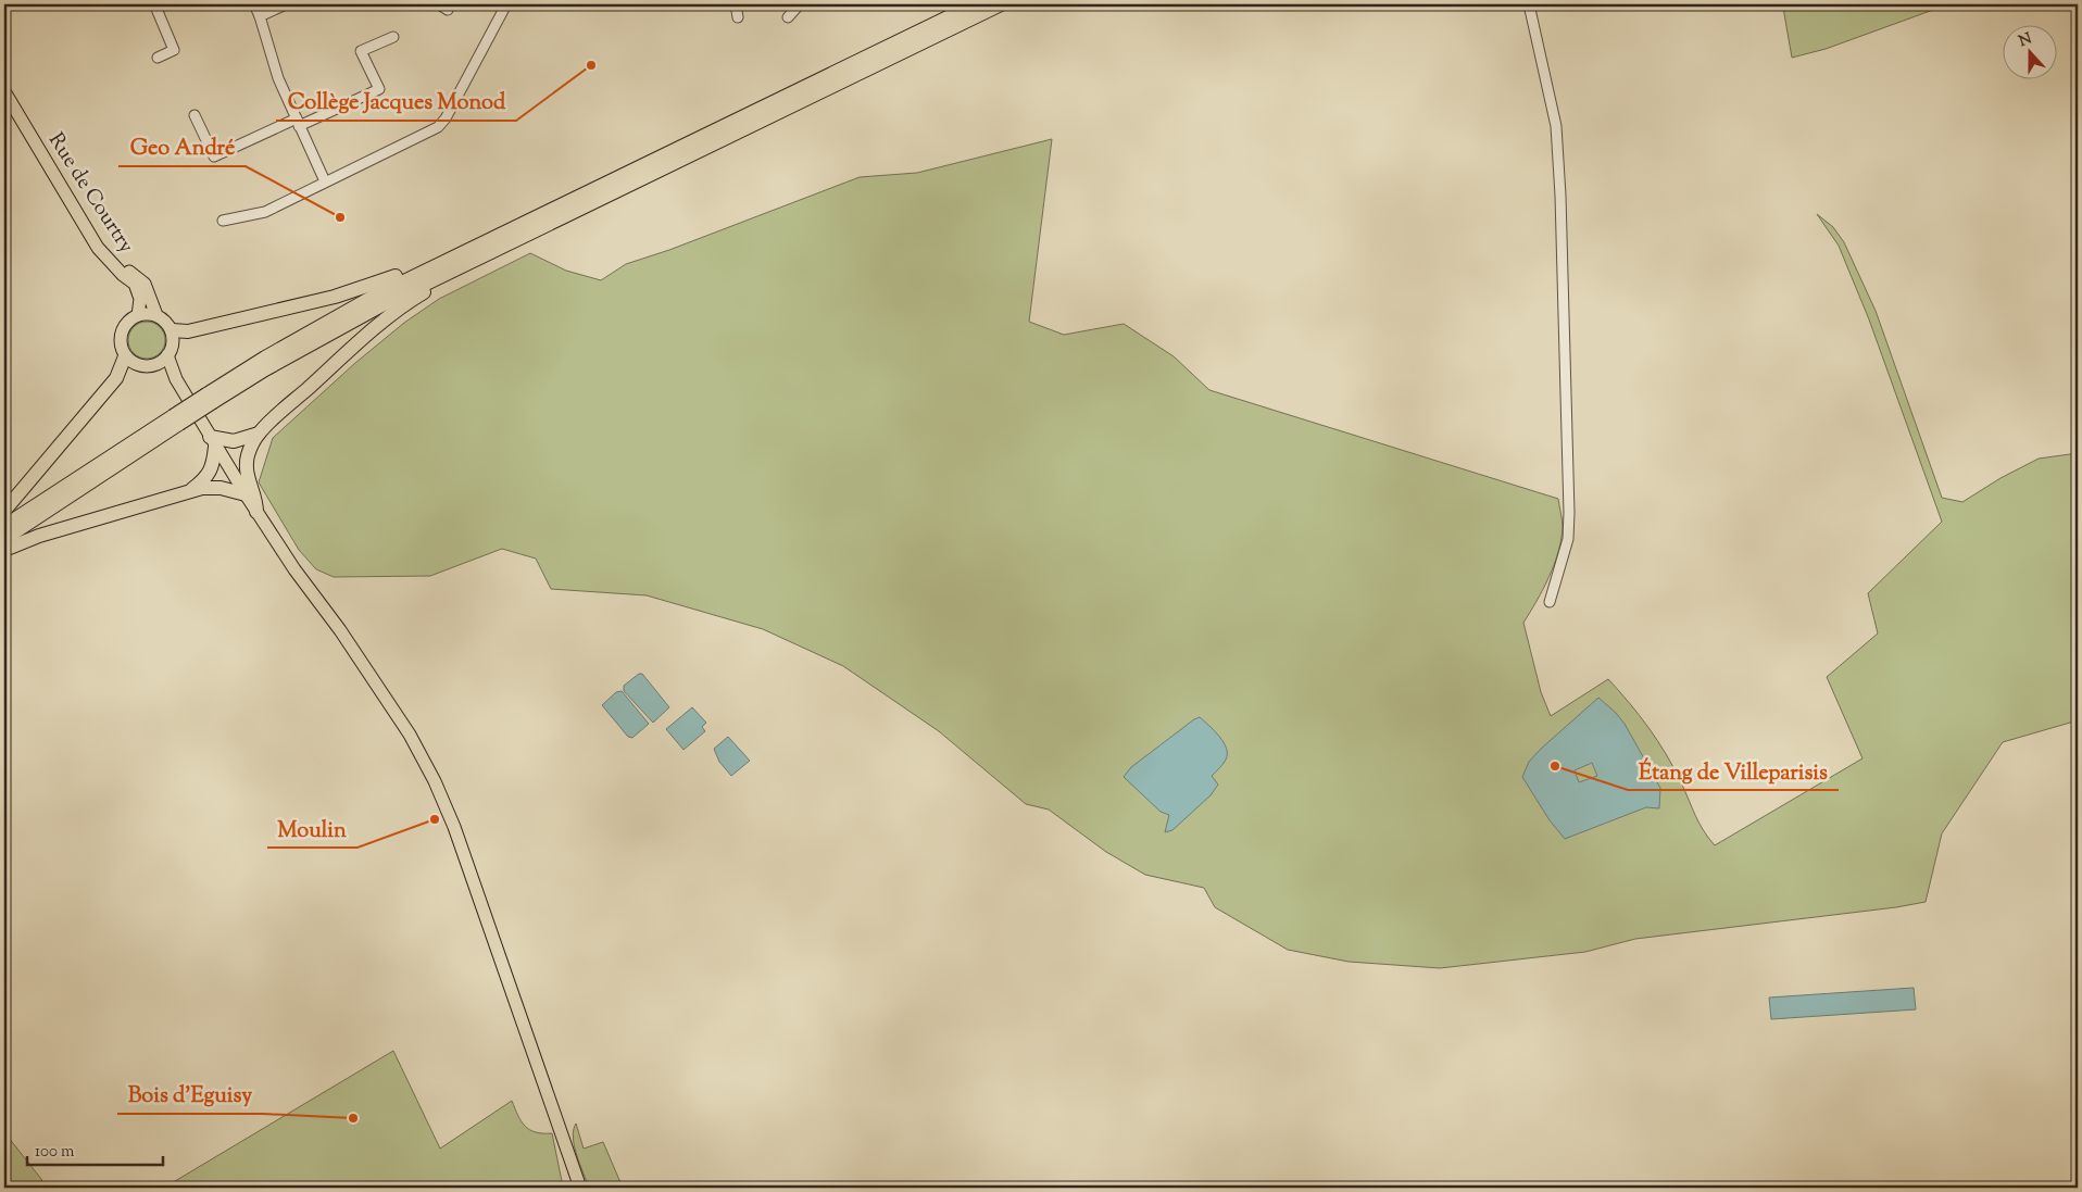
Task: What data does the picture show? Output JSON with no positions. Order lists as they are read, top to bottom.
{
  "streets": {
    "main road": ["Rue de Courtry"]
  },
  "places": [
    "Collège Jacques Monod",
    "Geo André",
    "Étang de Villeparisis",
    "Moulin",
    "Bois d'Eguisy"
  ],
  "scale_bar": "100 m",
  "north": "top"
}
